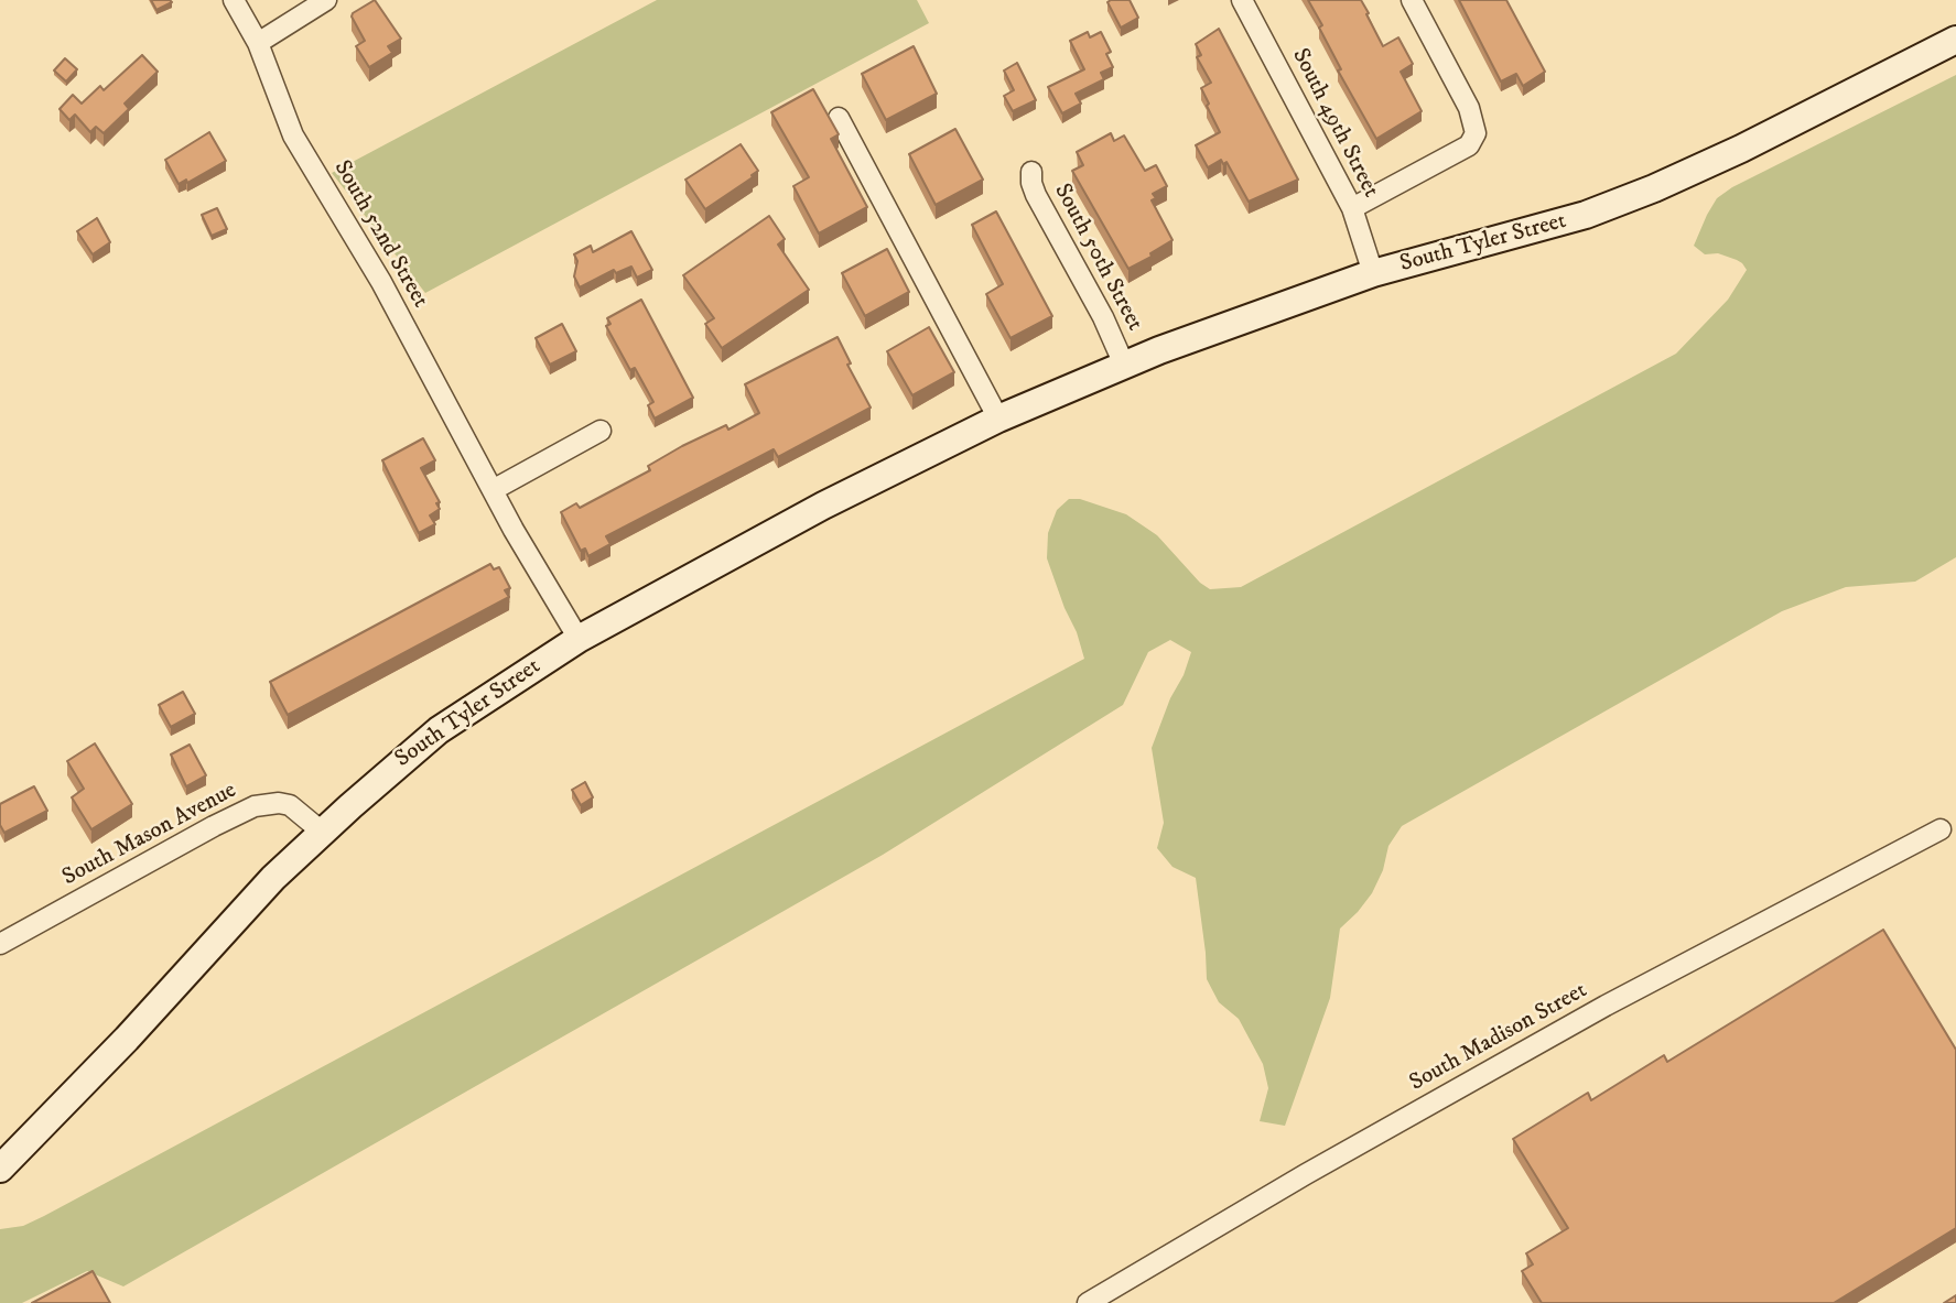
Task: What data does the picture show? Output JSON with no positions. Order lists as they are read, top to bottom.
{
  "streets": {
    "main road": ["South Tyler Street"],
    "street": [
      "South 49th Street",
      "South 52nd Street",
      "South 50th Street",
      "South Mason Avenue",
      "South Madison Street"
    ]
  },
  "crossings": [
    ["South 49th Street", "South Tyler Street"],
    ["South 52nd Street", "South Tyler Street"],
    ["South Tyler Street", "South 50th Street"],
    ["South Tyler Street", "South Mason Avenue"]
  ]
}
